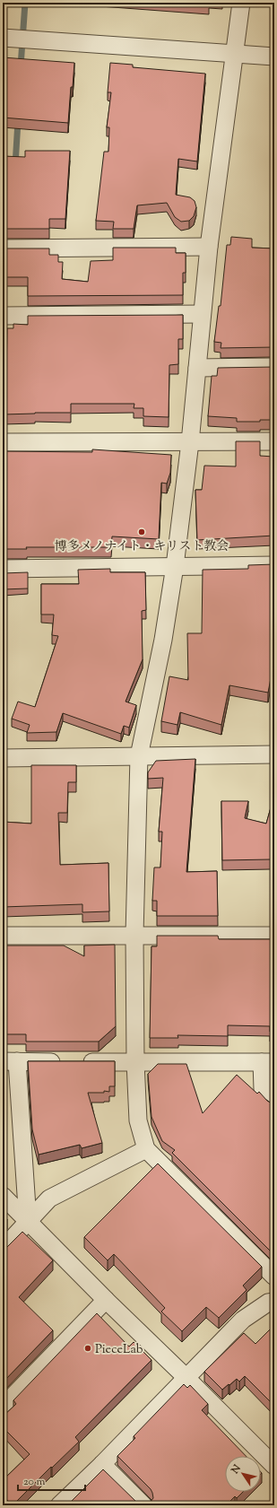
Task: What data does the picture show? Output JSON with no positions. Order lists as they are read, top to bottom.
{
  "places": ["博多メノナイト・キリスト教会", "PieceLab"],
  "scale_bar": "20 m",
  "north": "top left"
}
